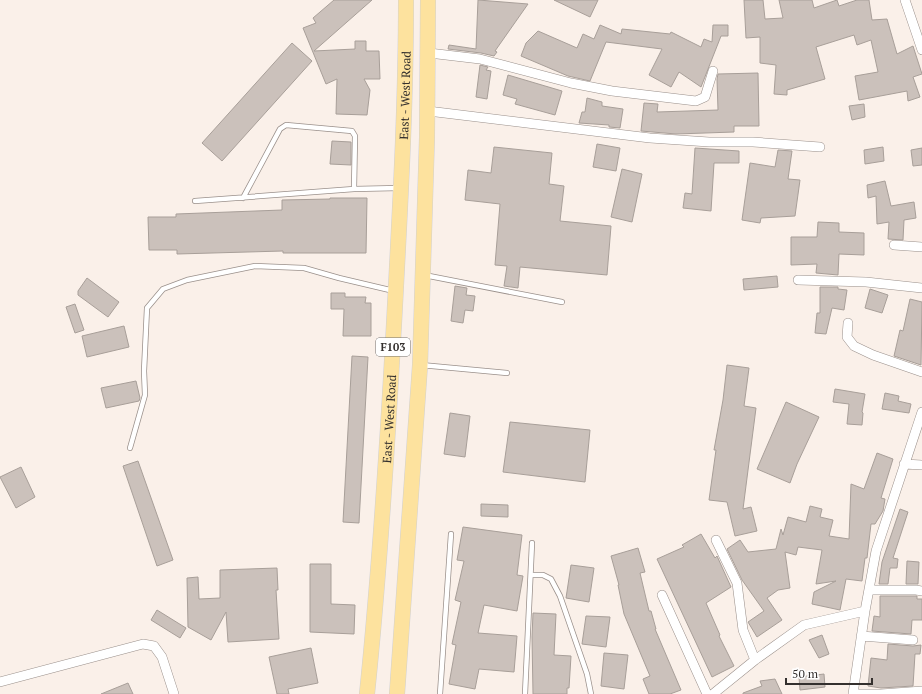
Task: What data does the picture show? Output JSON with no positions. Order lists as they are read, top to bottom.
{
  "streets": {
    "main road": ["East - West Road", "F103"]
  },
  "scale_bar": "50 m"
}
